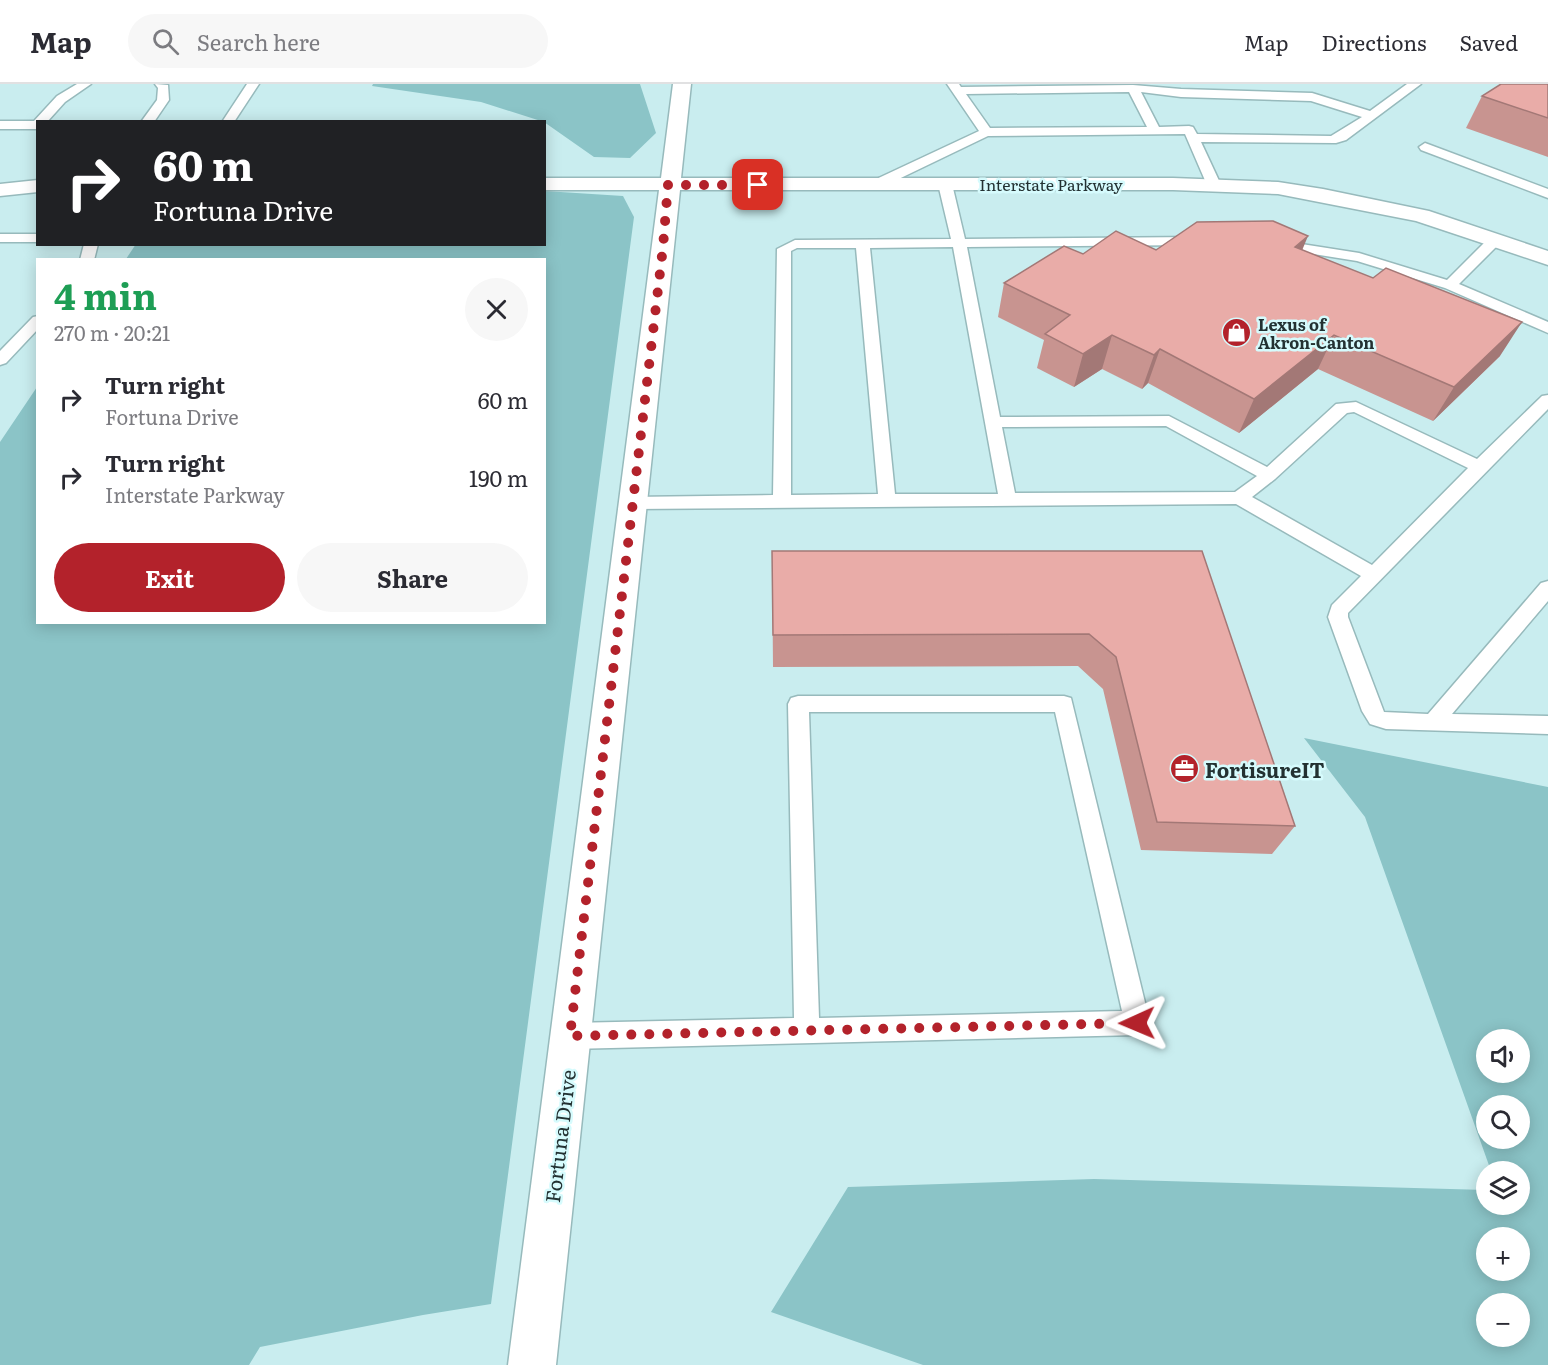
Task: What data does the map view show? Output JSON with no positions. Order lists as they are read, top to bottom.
{
  "streets": {
    "street": ["Interstate Parkway", "Fortuna Drive"]
  },
  "crossings": [
    ["Interstate Parkway", "Fortuna Drive"]
  ],
  "places": {
    "shop": ["Lexus of Akron-Canton"],
    "office": ["FortisureIT"]
  },
  "page": {
    "header": "Map",
    "search": "Search here",
    "nav": ["Map", "Directions", "Saved"],
    "turn": ["60 m", "Fortuna Drive"],
    "heading": ["4 min", "270 m · 20:21"],
    "list": [
      {
        "name": "Turn right",
        "note": "Fortuna Drive",
        "value": "60 m"
      },
      {
        "name": "Turn right",
        "note": "Interstate Parkway",
        "value": "190 m"
      }
    ],
    "buttons": ["Exit", "Share"],
    "map_buttons": ["+", "−"]
  }
}
